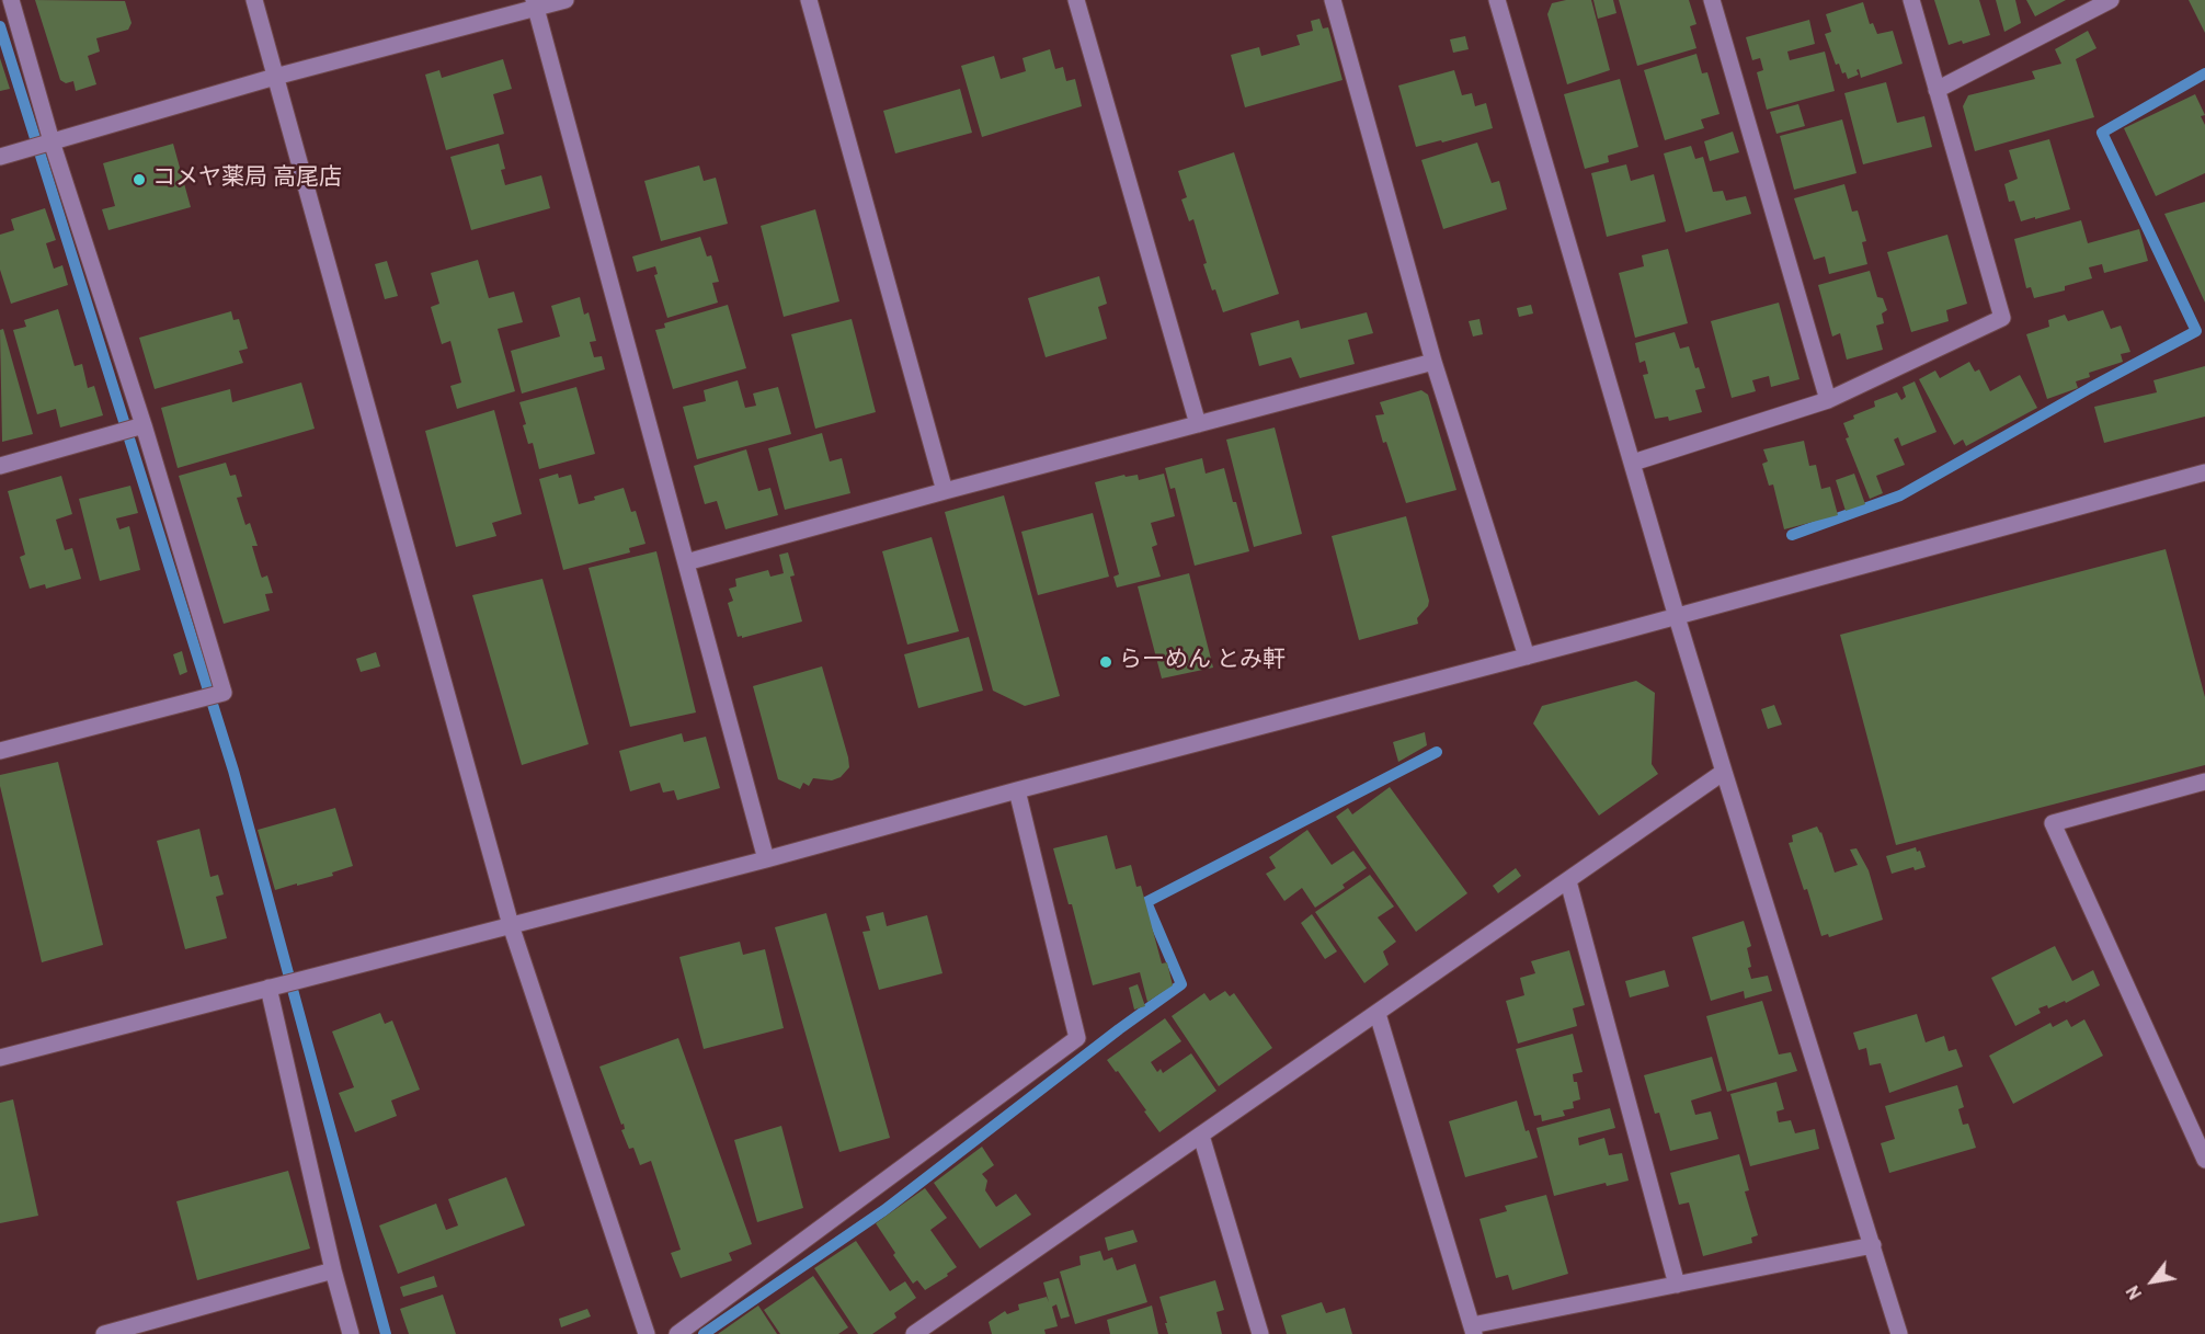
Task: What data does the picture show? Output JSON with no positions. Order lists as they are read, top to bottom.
{
  "places": ["コメヤ薬局 高尾店", "らーめん とみ軒"],
  "north": "bottom left"
}
